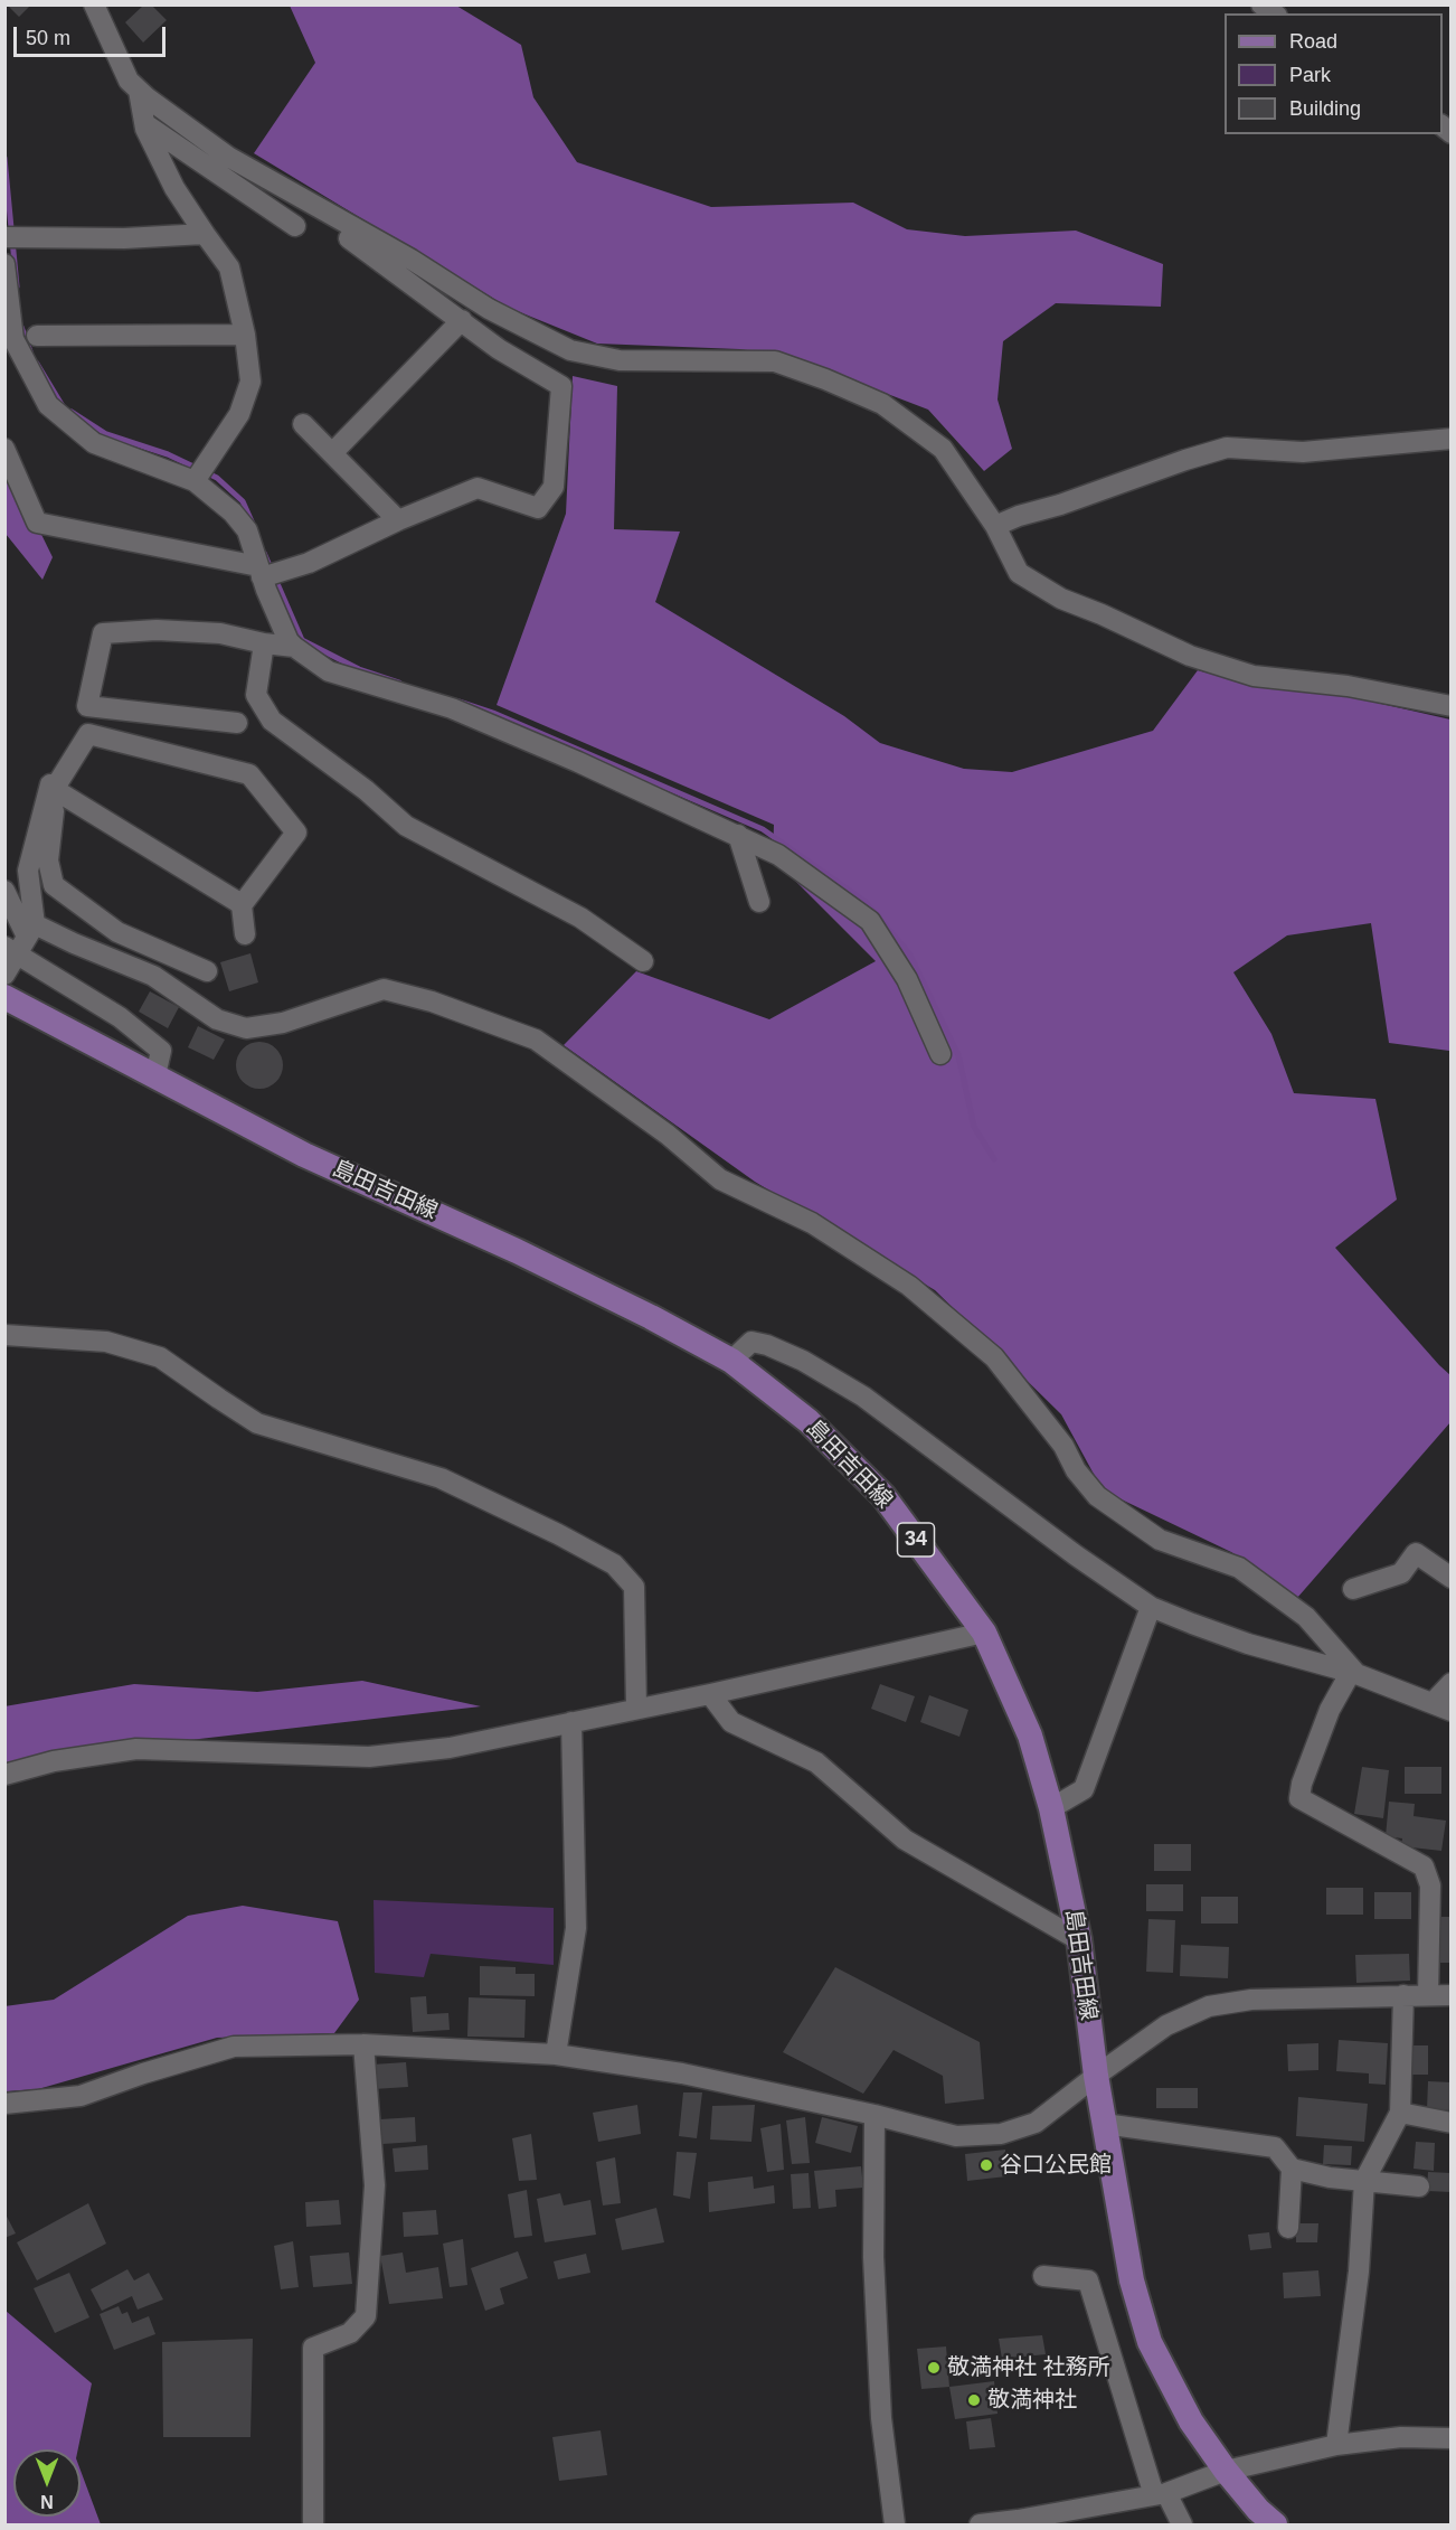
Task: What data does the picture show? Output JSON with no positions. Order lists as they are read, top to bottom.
{
  "streets": {
    "main road": ["島田吉田線", "34"]
  },
  "places": ["谷口公民館", "敬満神社 社務所", "敬満神社"],
  "legend": ["Road", "Park", "Building"],
  "scale_bar": "50 m",
  "north": "bottom"
}
